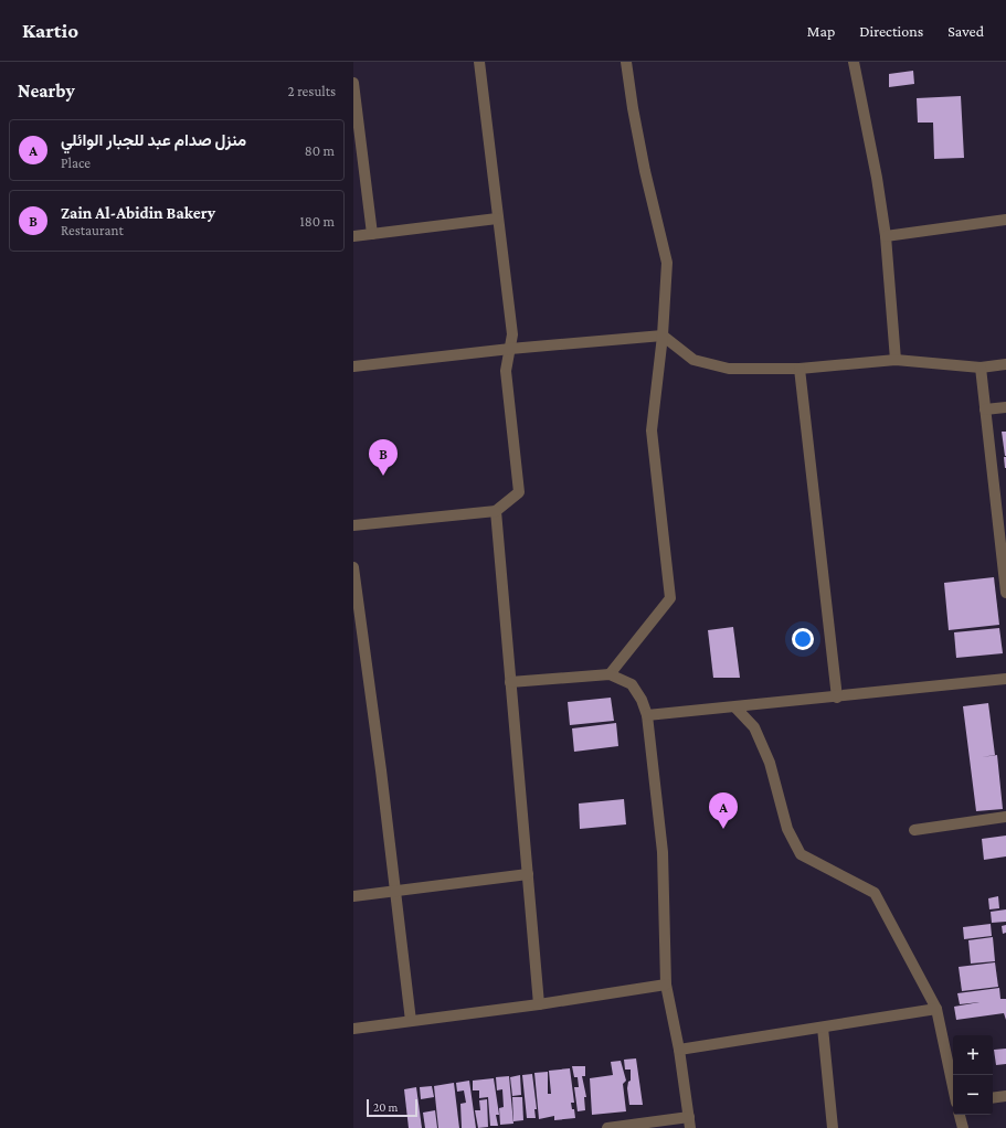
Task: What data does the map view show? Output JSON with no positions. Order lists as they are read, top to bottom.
{
  "scale_bar": "20 m",
  "page": {
    "header": "Kartio",
    "nav": ["Map", "Directions", "Saved"],
    "heading": ["Nearby", "2 results"],
    "list": [
      {
        "mark": "A",
        "name": "منزل صدام عبد للجبار الوائلي",
        "note": "Place",
        "value": "80 m"
      },
      {
        "mark": "B",
        "name": "Zain Al-Abidin Bakery",
        "note": "Restaurant",
        "value": "180 m"
      }
    ],
    "pins": ["B", "A"],
    "map_buttons": ["+", "−"],
    "scale": "20 m"
  }
}
